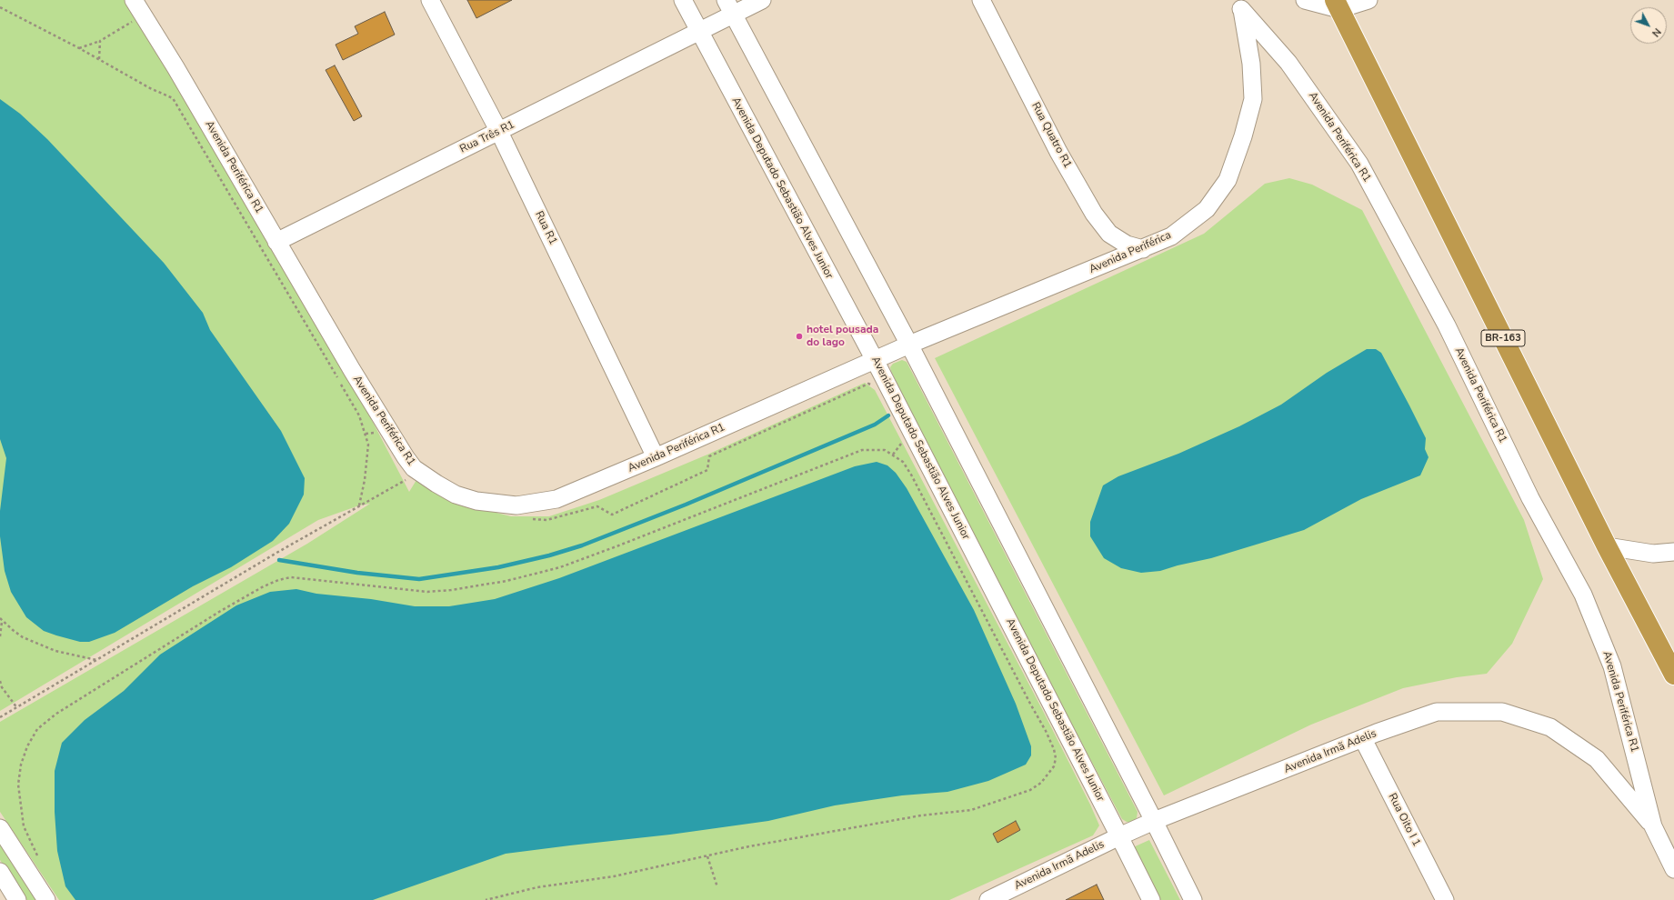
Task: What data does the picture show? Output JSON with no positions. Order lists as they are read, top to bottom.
{
  "streets": {
    "highway": ["BR-163"],
    "street": [
      "Rua Quatro R1",
      "Rua Três R1",
      "Avenida Periférica R1",
      "Avenida Deputado Sebastião Alves Junior",
      "Rua R1",
      "Avenida Periférica",
      "Avenida Irmã Adelis",
      "Rua Oito I 1"
    ]
  },
  "crossings": [
    ["Rua Quatro R1", "Avenida Periférica"],
    ["Rua Três R1", "Avenida Periférica R1"],
    ["Rua Três R1", "Avenida Deputado Sebastião Alves Junior"],
    ["Rua Três R1", "Rua R1"],
    ["Avenida Periférica R1", "Avenida Deputado Sebastião Alves Junior"],
    ["Avenida Periférica R1", "Rua R1"],
    ["Avenida Periférica R1", "Avenida Periférica"],
    ["Avenida Periférica R1", "Avenida Irmã Adelis"],
    ["Avenida Deputado Sebastião Alves Junior", "Avenida Periférica"],
    ["Avenida Deputado Sebastião Alves Junior", "Avenida Irmã Adelis"],
    ["Avenida Irmã Adelis", "Rua Oito I 1"]
  ],
  "places": ["hotel pousada do lago"],
  "north": "bottom right"
}
